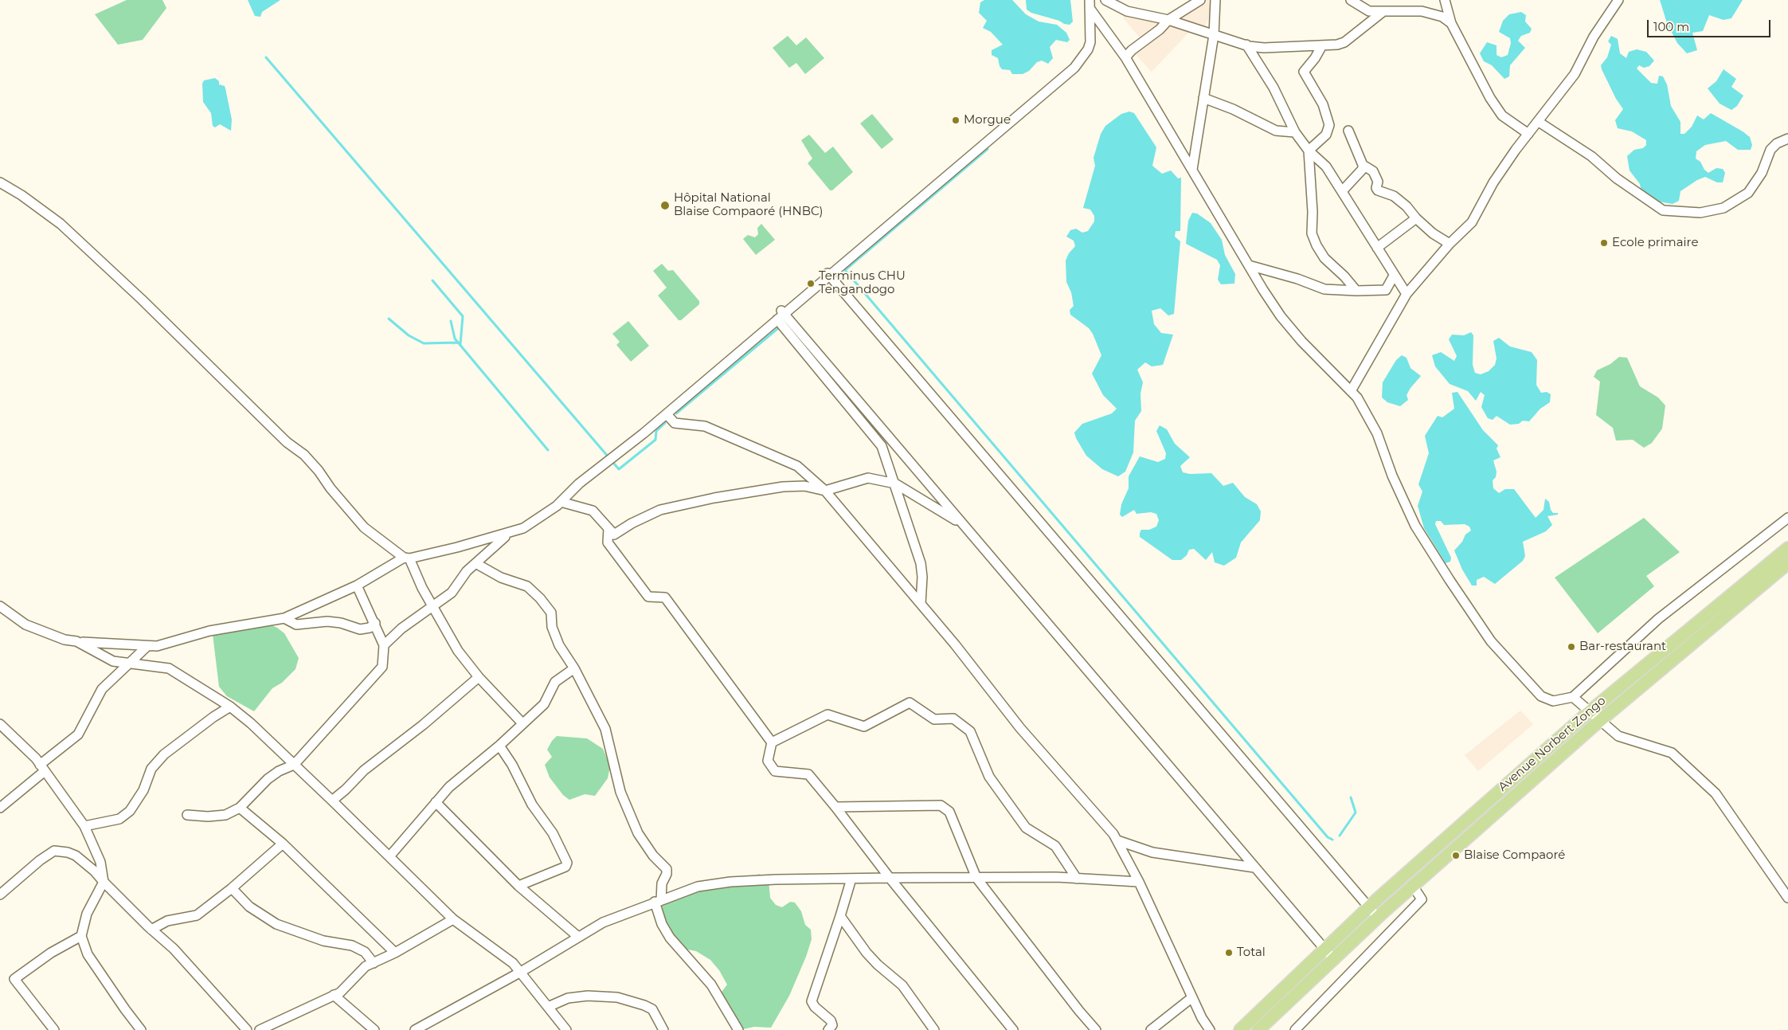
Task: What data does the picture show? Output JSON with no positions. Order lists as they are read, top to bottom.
{
  "streets": {
    "main road": ["Avenue Norbert Zongo"]
  },
  "places": [
    "Morgue",
    "Hôpital National Blaise Compaoré (HNBC)",
    "Ecole primaire",
    "Terminus CHU Tengandogo",
    "Bar-restaurant",
    "Blaise Compaoré",
    "Total"
  ],
  "scale_bar": "100 m"
}
